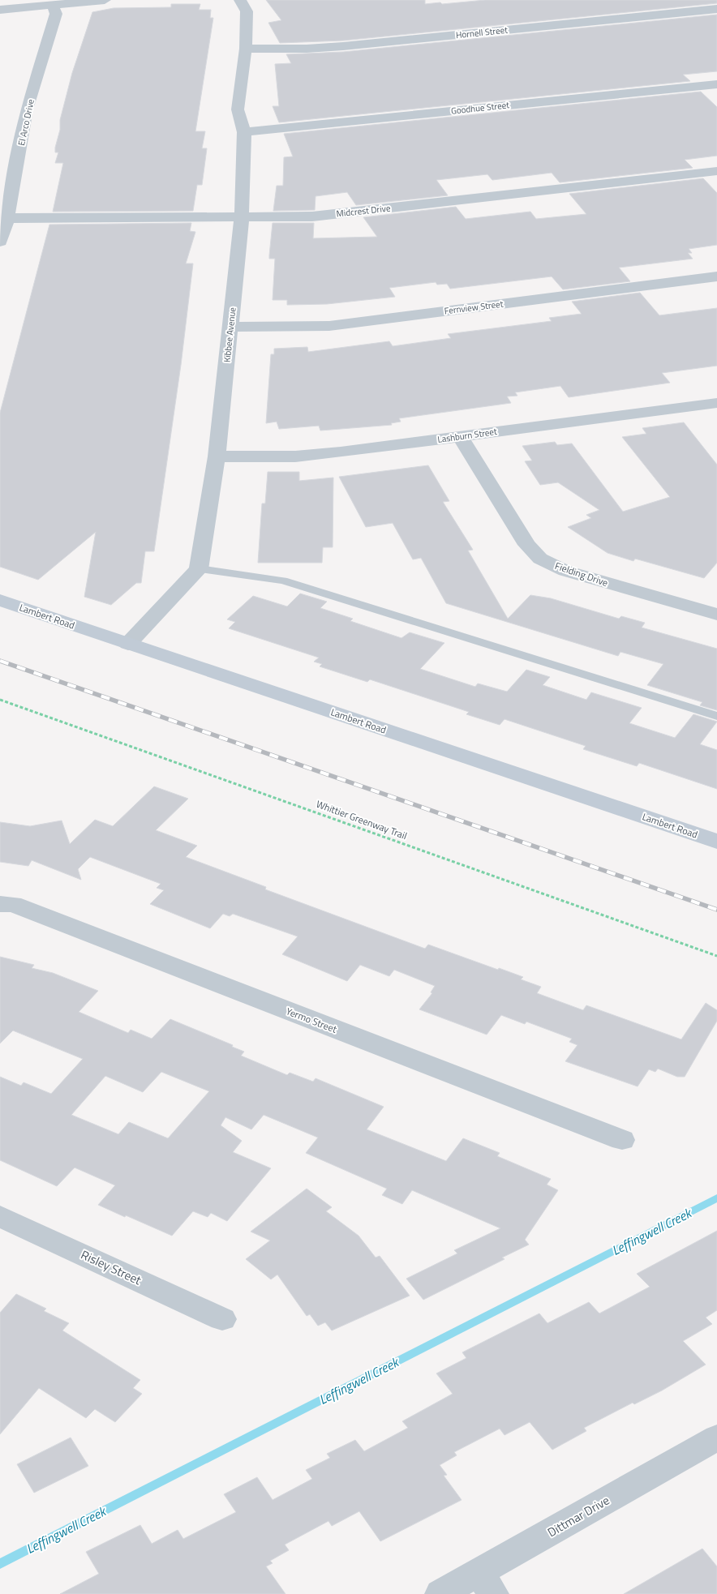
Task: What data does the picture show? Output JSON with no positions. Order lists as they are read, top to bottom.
{
  "streets": {
    "main road": ["Lambert Road"],
    "street": [
      "Hornell Street",
      "Goodhue Street",
      "El Arco Drive",
      "Midcrest Drive",
      "Fernview Street",
      "Kibbee Avenue",
      "Lashburn Street",
      "Fielding Drive",
      "Yermo Street",
      "Risley Street",
      "Dittmar Drive"
    ],
    "path": ["Whittier Greenway Trail"]
  },
  "crossings": [
    ["Hornell Street", "Kibbee Avenue"],
    ["Goodhue Street", "Kibbee Avenue"],
    ["El Arco Drive", "Midcrest Drive"],
    ["Midcrest Drive", "Kibbee Avenue"],
    ["Fernview Street", "Kibbee Avenue"],
    ["Kibbee Avenue", "Lashburn Street"],
    ["Lashburn Street", "Fielding Drive"]
  ],
  "water": ["Leffingwell Creek"]
}
